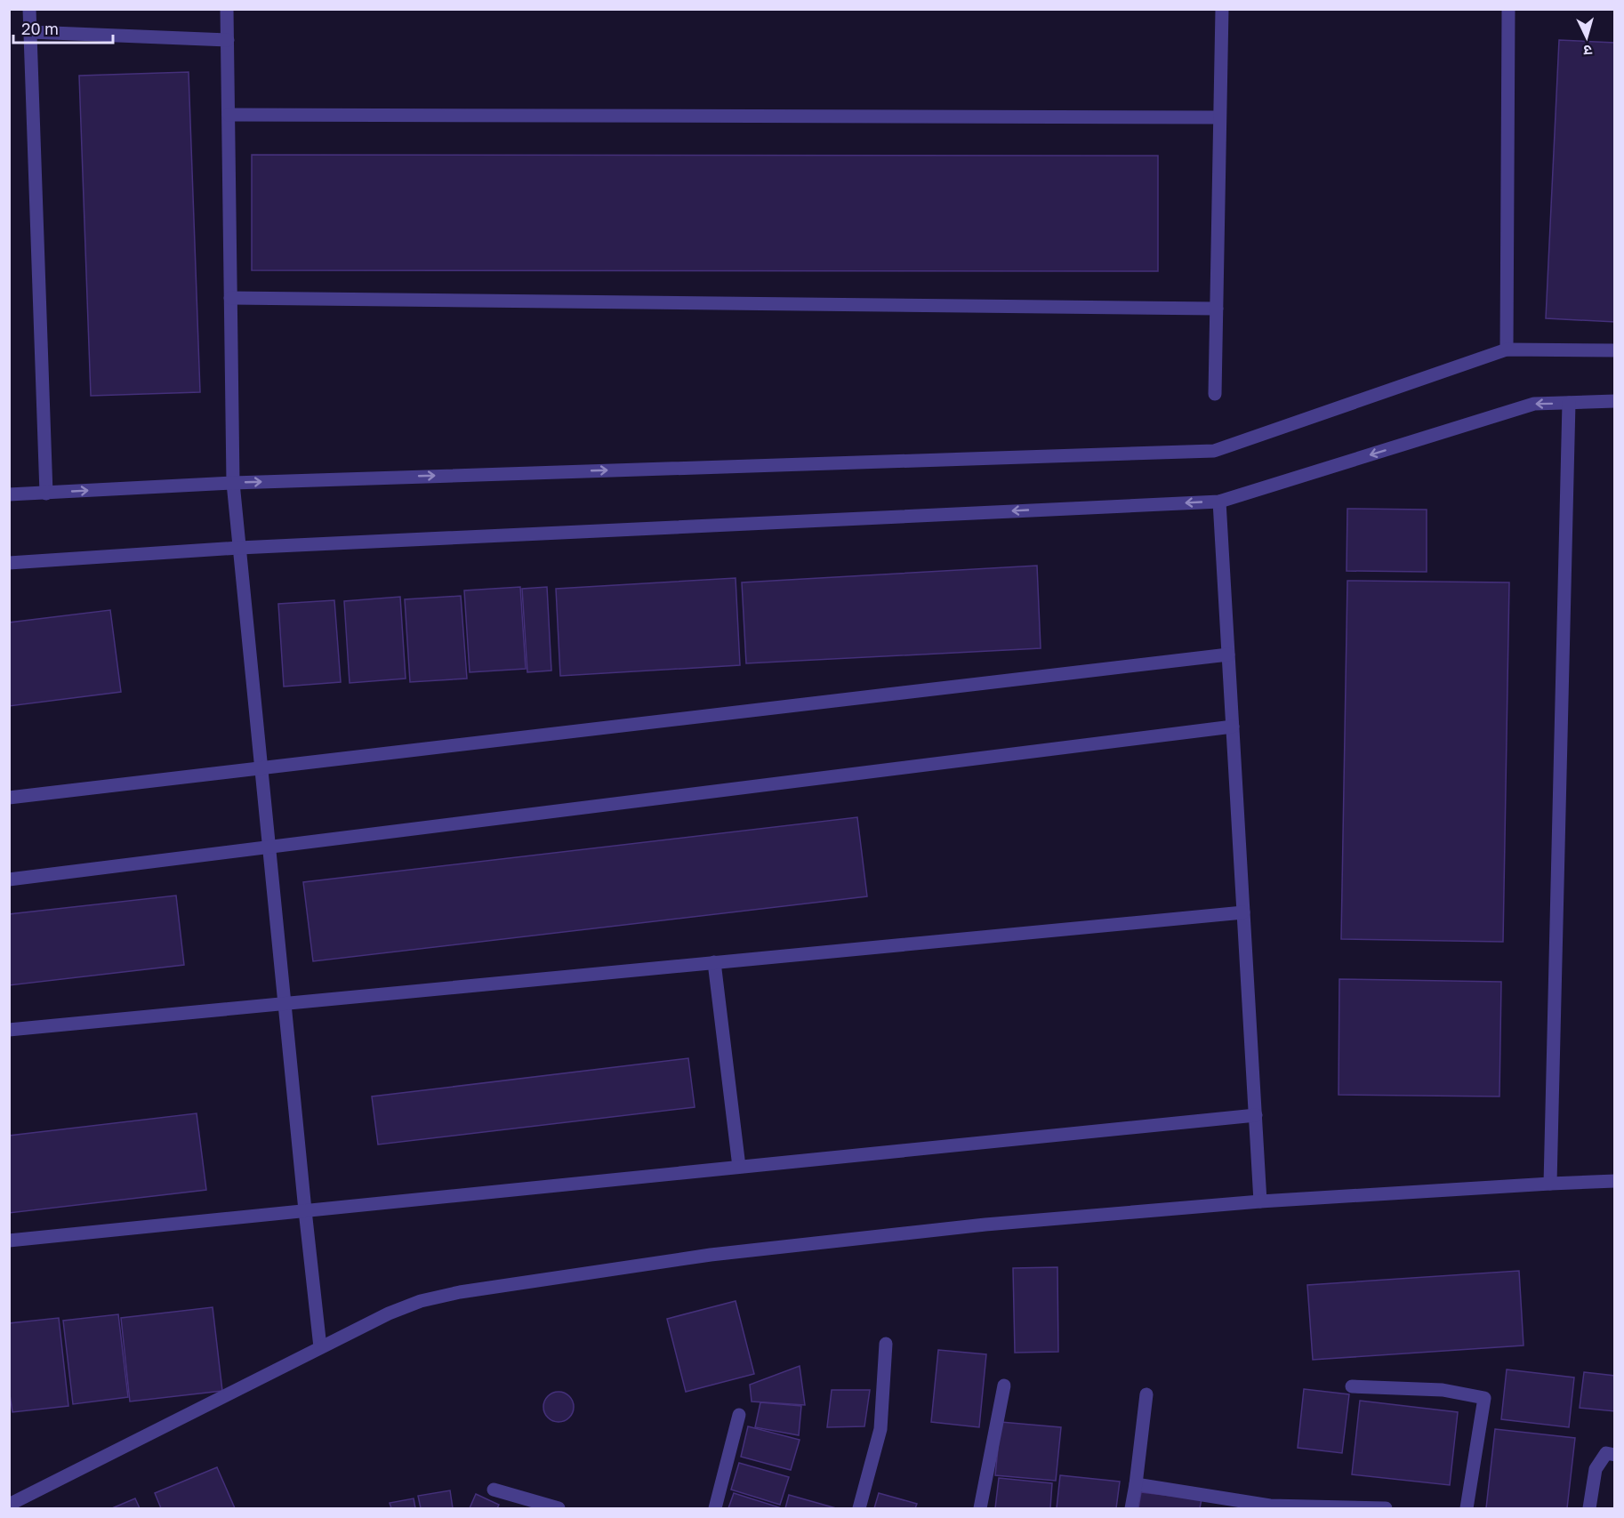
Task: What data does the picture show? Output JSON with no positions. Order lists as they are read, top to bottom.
{
  "scale_bar": "20 m",
  "north": "bottom"
}
